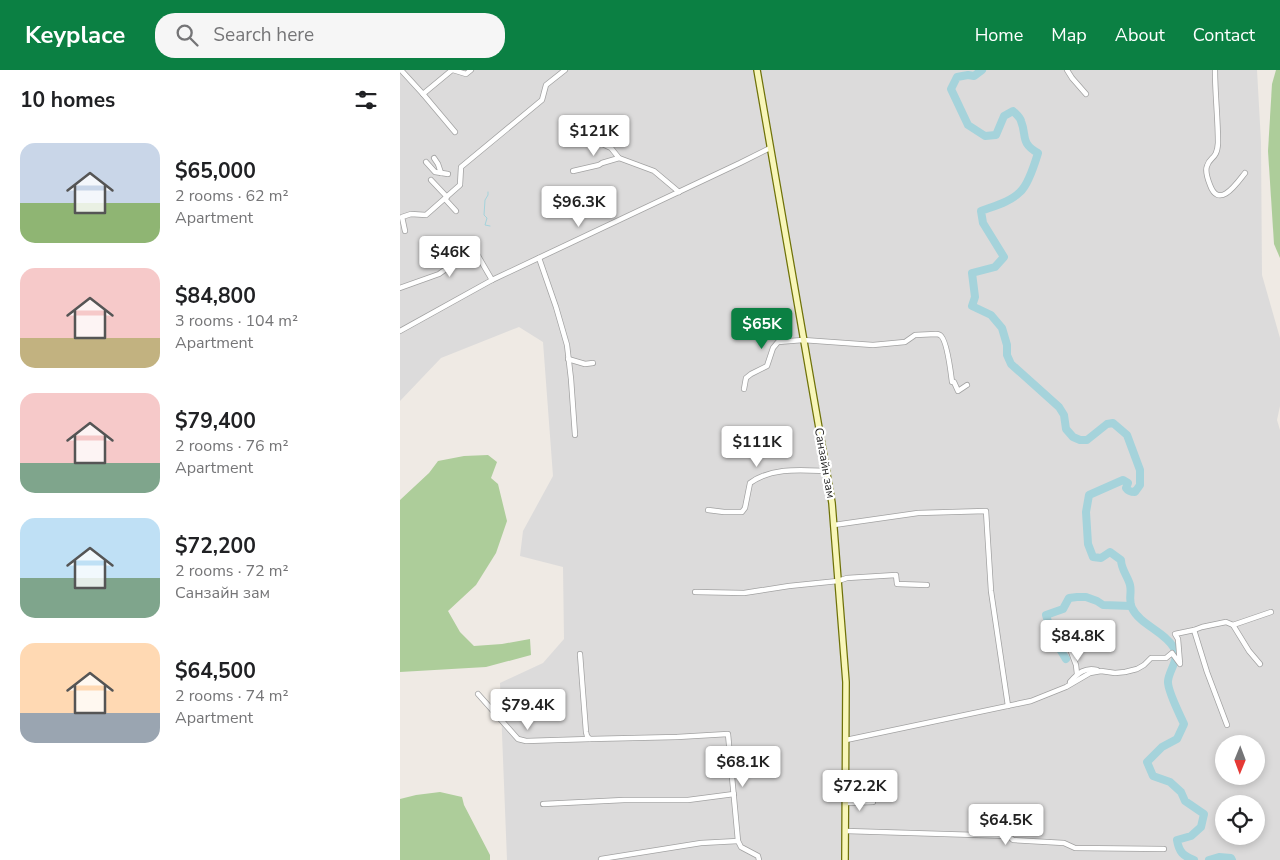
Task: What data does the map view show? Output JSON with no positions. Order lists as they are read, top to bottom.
{
  "streets": {
    "main road": ["Санзайн зам"]
  },
  "north": "bottom",
  "page": {
    "header": "Keyplace",
    "search": "Search here",
    "nav": [
      "Home",
      "Map",
      "About",
      "Contact"
    ],
    "heading": "10 homes",
    "price": [
      "$121K",
      "$96.3K",
      "$46K",
      "$65K",
      "$111K",
      "$84.8K",
      "$79.4K",
      "$68.1K",
      "$72.2K",
      "$64.5K"
    ],
    "list": [
      {
        "name": "$65,000",
        "note": "2 rooms · 62 m² · Apartment"
      },
      {
        "name": "$84,800",
        "note": "3 rooms · 104 m² · Apartment"
      },
      {
        "name": "$79,400",
        "note": "2 rooms · 76 m² · Apartment"
      },
      {
        "name": "$72,200",
        "note": "2 rooms · 72 m² · Санзайн зам"
      },
      {
        "name": "$64,500",
        "note": "2 rooms · 74 m² · Apartment"
      }
    ]
  }
}
